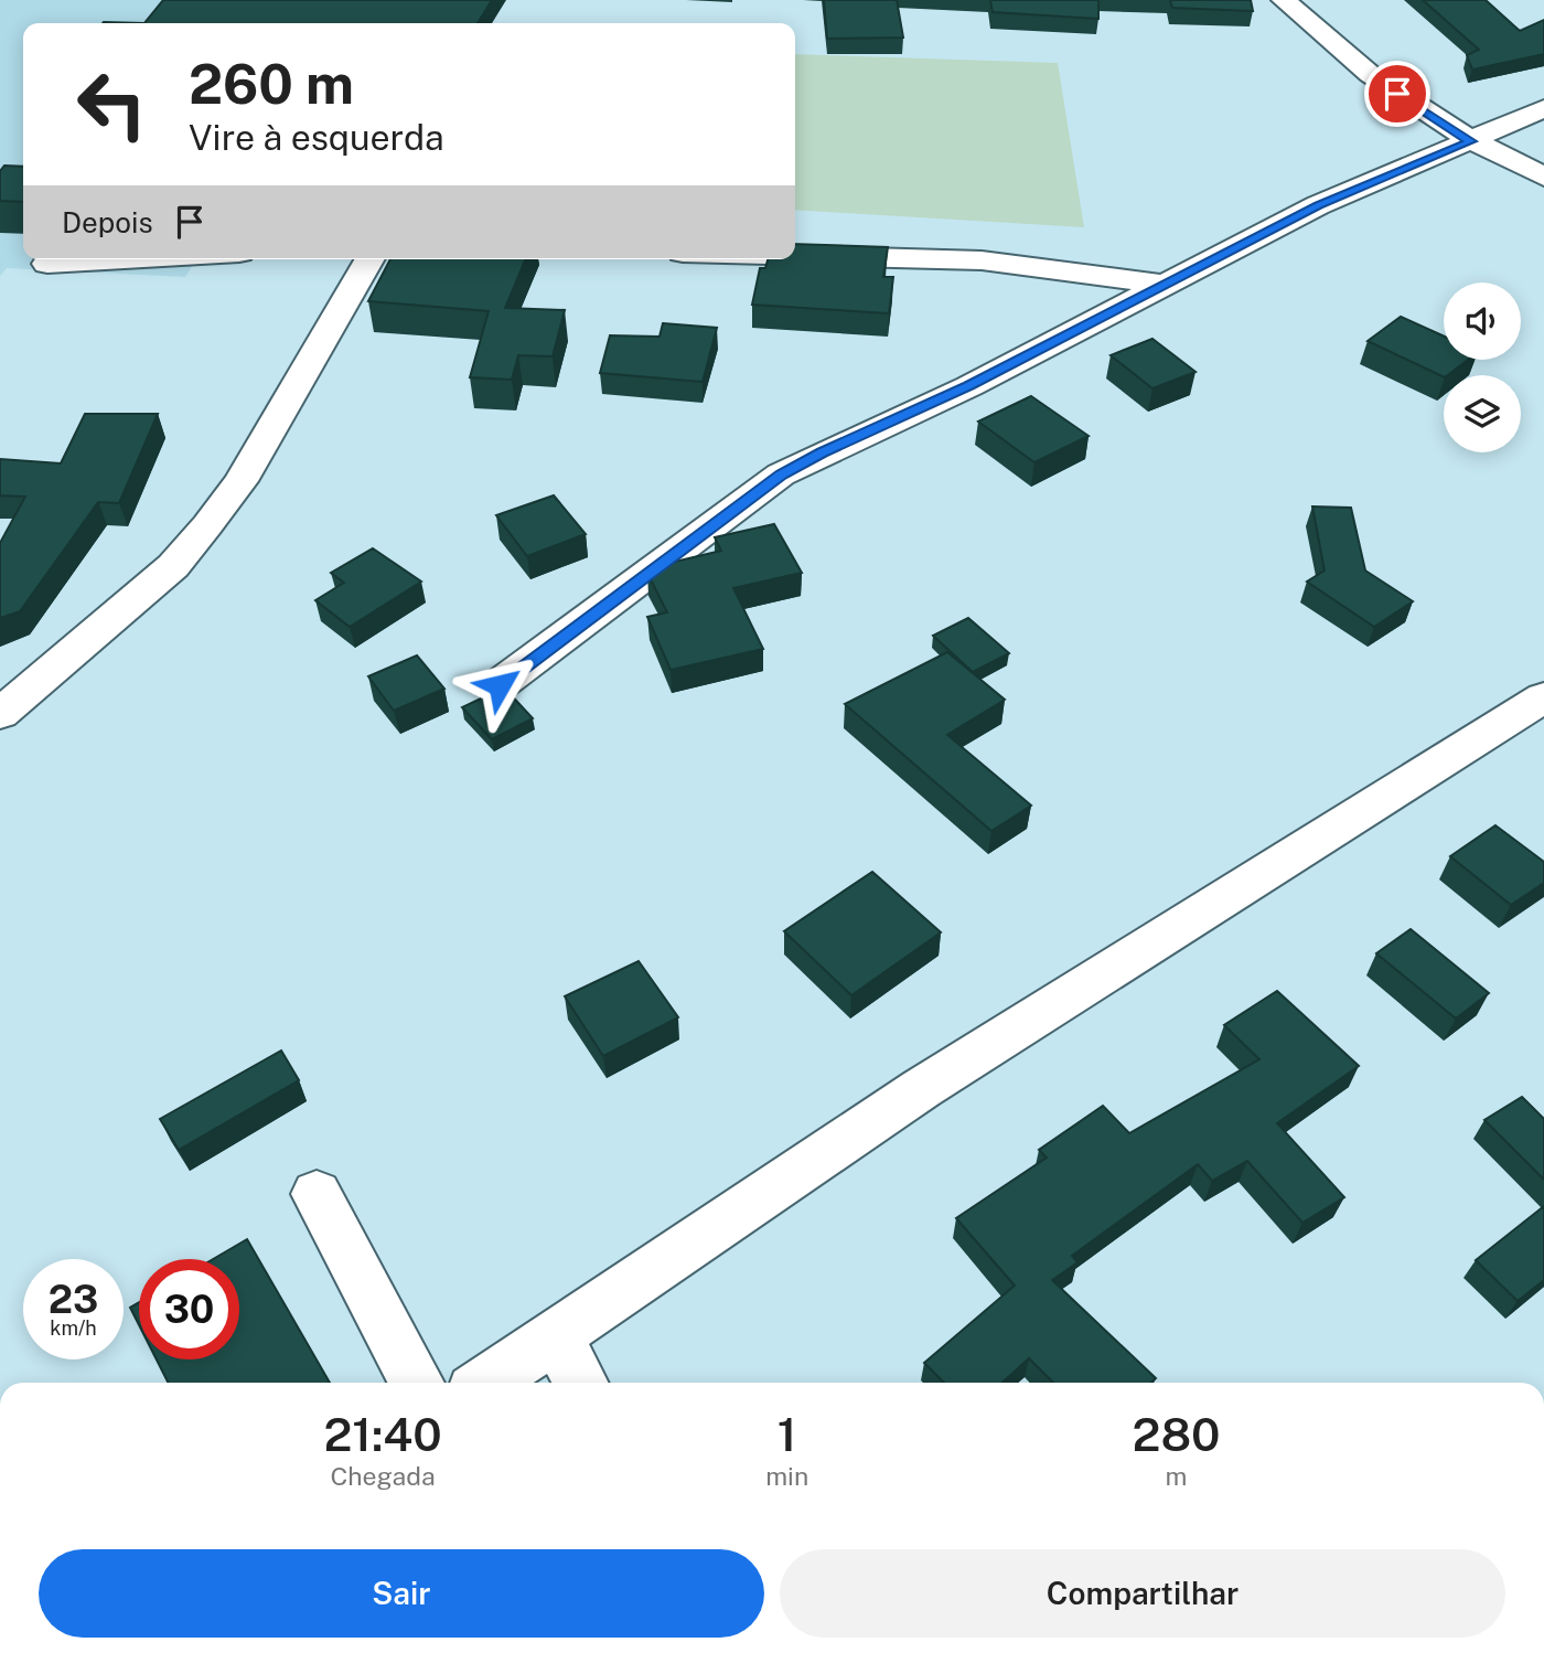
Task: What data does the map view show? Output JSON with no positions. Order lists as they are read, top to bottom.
{
  "page": {
    "turn": ["260 m", "Vire à esquerda"],
    "then": "Depois",
    "speed": "23 km/h",
    "limit": "30",
    "eta": [
      "21:40",
      "Chegada",
      "1",
      "min",
      "280",
      "m"
    ],
    "buttons": ["Sair", "Compartilhar"]
  }
}
